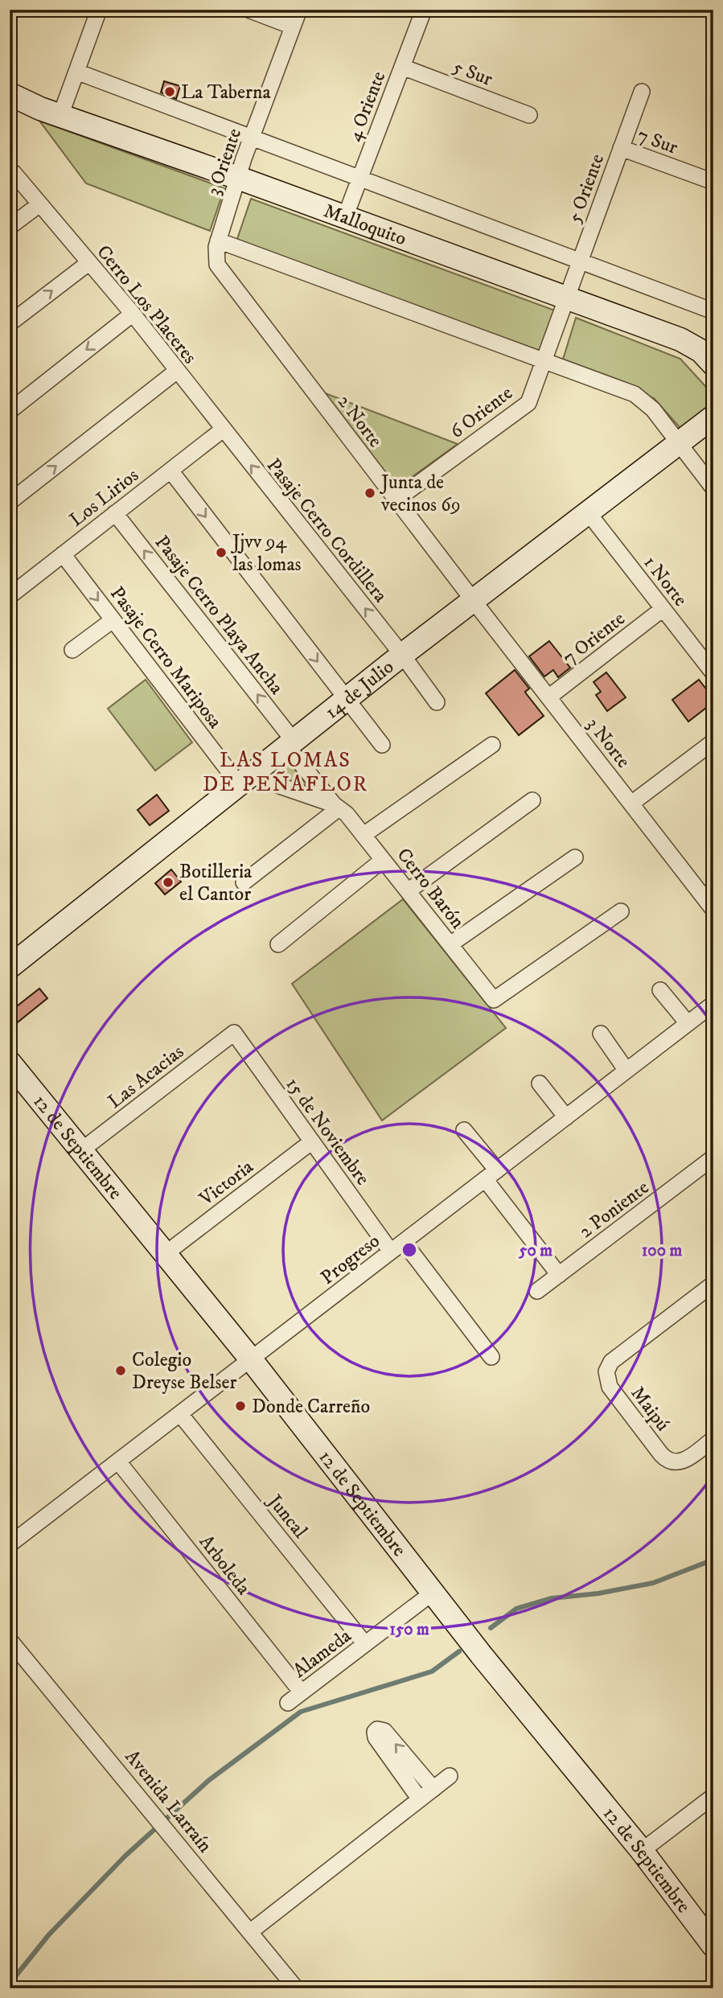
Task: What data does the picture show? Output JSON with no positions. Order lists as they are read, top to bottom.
{
  "streets": {
    "street": [
      "5 Sur",
      "4 Oriente",
      "7 Sur",
      "3 Oriente",
      "5 Oriente",
      "Malloquito",
      "Cerro Los Placeres",
      "6 Oriente",
      "2 Norte",
      "Los Lirios",
      "Pasaje Cerro Cordillera",
      "1 Norte",
      "Pasaje Cerro Playa Ancha",
      "7 Oriente",
      "Pasaje Cerro Mariposa",
      "14 de Julio",
      "3 Norte",
      "Cerro Barón",
      "Las Acacias",
      "15 de Noviembre",
      "12 de Septiembre",
      "Victoria",
      "2 Poniente",
      "Progreso",
      "Maipú",
      "Juncal",
      "Arboleda",
      "Alameda",
      "Avenida Larraín"
    ]
  },
  "crossings": [
    ["5 Sur", "4 Oriente"],
    ["4 Oriente", "Malloquito"],
    ["7 Sur", "5 Oriente"],
    ["3 Oriente", "Malloquito"],
    ["3 Oriente", "2 Norte"],
    ["5 Oriente", "Malloquito"],
    ["5 Oriente", "6 Oriente"],
    ["Malloquito", "6 Oriente"],
    ["Cerro Los Placeres", "Los Lirios"],
    ["Cerro Los Placeres", "Pasaje Cerro Cordillera"],
    ["6 Oriente", "2 Norte"],
    ["2 Norte", "14 de Julio"],
    ["2 Norte", "3 Norte"],
    ["Los Lirios", "Pasaje Cerro Cordillera"],
    ["Los Lirios", "Pasaje Cerro Playa Ancha"],
    ["Los Lirios", "Pasaje Cerro Mariposa"],
    ["Pasaje Cerro Cordillera", "14 de Julio"],
    ["1 Norte", "7 Oriente"],
    ["1 Norte", "14 de Julio"],
    ["Pasaje Cerro Playa Ancha", "14 de Julio"],
    ["Pasaje Cerro Playa Ancha", "Cerro Barón"],
    ["7 Oriente", "3 Norte"],
    ["Pasaje Cerro Mariposa", "14 de Julio"],
    ["Pasaje Cerro Mariposa", "Cerro Barón"],
    ["14 de Julio", "3 Norte"],
    ["14 de Julio", "Cerro Barón"],
    ["Las Acacias", "15 de Noviembre"],
    ["Las Acacias", "12 de Septiembre"],
    ["15 de Noviembre", "Victoria"],
    ["15 de Noviembre", "Progreso"],
    ["12 de Septiembre", "Victoria"],
    ["12 de Septiembre", "Progreso"],
    ["12 de Septiembre", "Alameda"],
    ["Progreso", "Juncal"],
    ["Progreso", "Arboleda"],
    ["Juncal", "Alameda"],
    ["Arboleda", "Alameda"]
  ],
  "districts": ["LAS LOMAS DE PEÑAFLOR"],
  "places": [
    "La Taberna",
    "Junta de vecinos 69",
    "Jjvv 94 las lomas",
    "Botilleria el Cantor",
    "Colegio Dreyse Belser",
    "Donde Carreño"
  ],
  "rings": ["50 m", "100 m", "150 m"]
}
